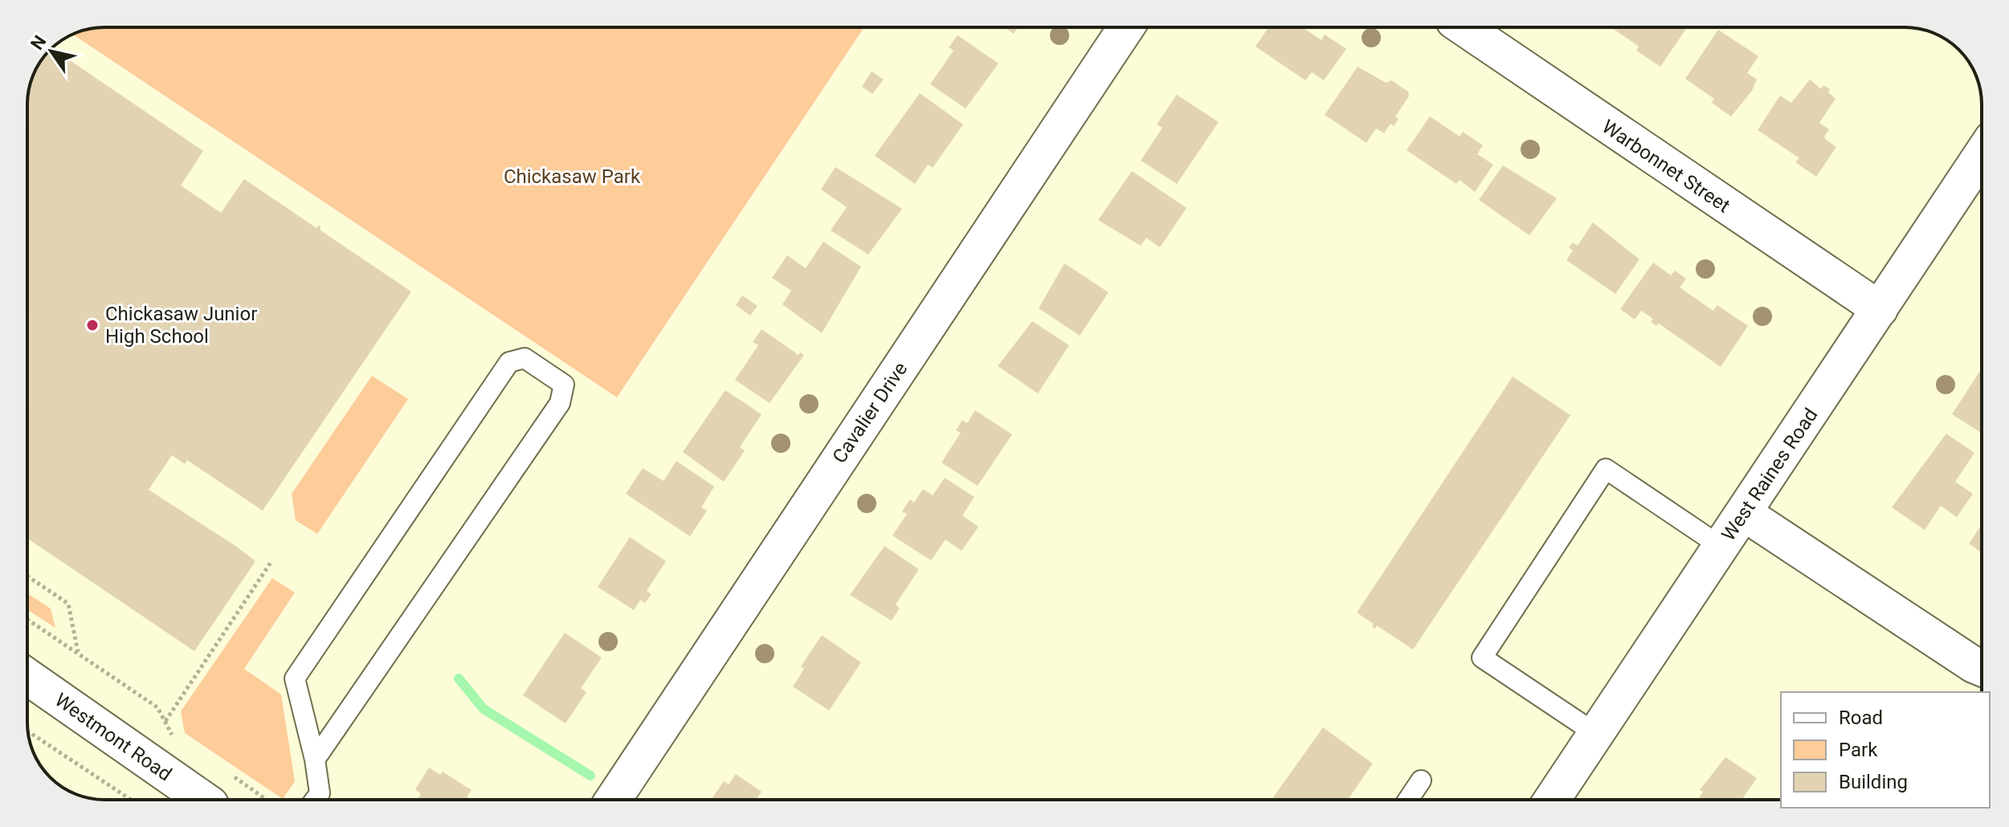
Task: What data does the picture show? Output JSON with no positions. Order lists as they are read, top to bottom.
{
  "streets": {
    "street": [
      "Warbonnet Street",
      "Cavalier Drive",
      "West Raines Road",
      "Westmont Road"
    ]
  },
  "crossings": [
    ["Warbonnet Street", "West Raines Road"]
  ],
  "parks": ["Chickasaw Park"],
  "places": ["Chickasaw Junior High School"],
  "legend": ["Road", "Park", "Building"],
  "north": "top left"
}
